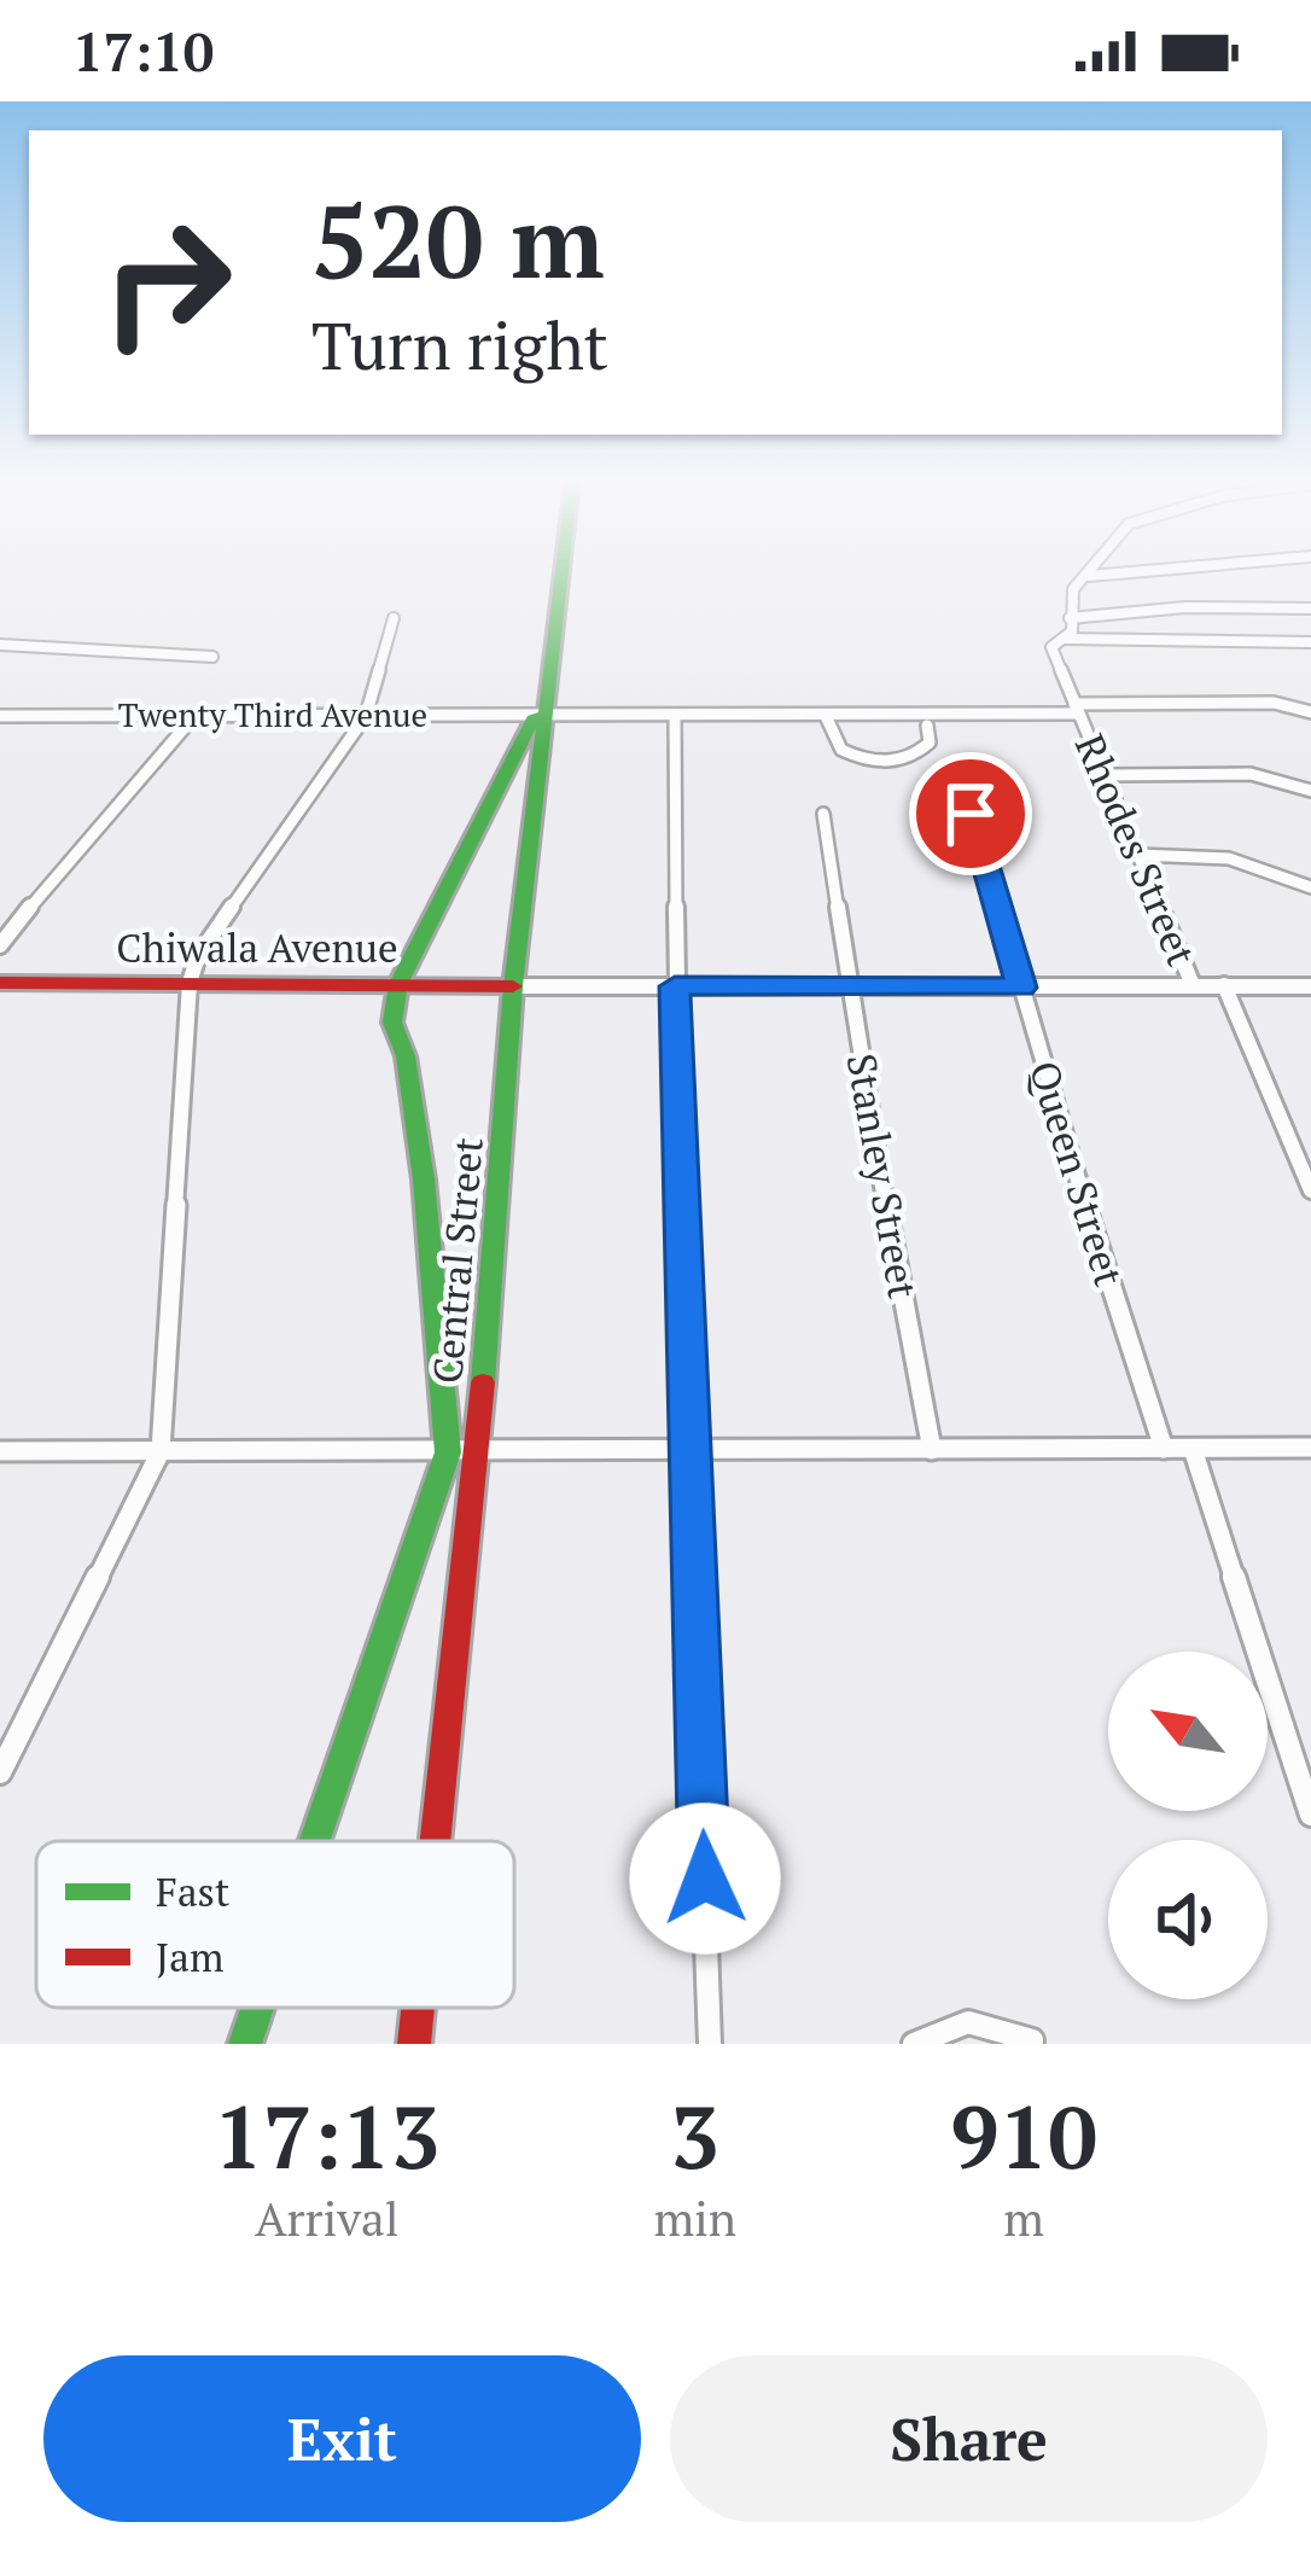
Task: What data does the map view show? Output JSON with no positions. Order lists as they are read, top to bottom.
{
  "streets": {
    "street": [
      "Twenty Third Avenue",
      "Rhodes Street",
      "Chiwala Avenue",
      "Queen Street",
      "Stanley Street",
      "Central Street"
    ]
  },
  "crossings": [
    ["Twenty Third Avenue", "Rhodes Street"],
    ["Twenty Third Avenue", "Central Street"],
    ["Chiwala Avenue", "Central Street"]
  ],
  "legend": ["Fast", "Jam"],
  "north": "top left",
  "page": {
    "status": "17:10",
    "turn": ["520 m", "Turn right"],
    "eta": [
      "17:13",
      "Arrival",
      "3",
      "min",
      "910",
      "m"
    ],
    "buttons": ["Exit", "Share"]
  }
}
